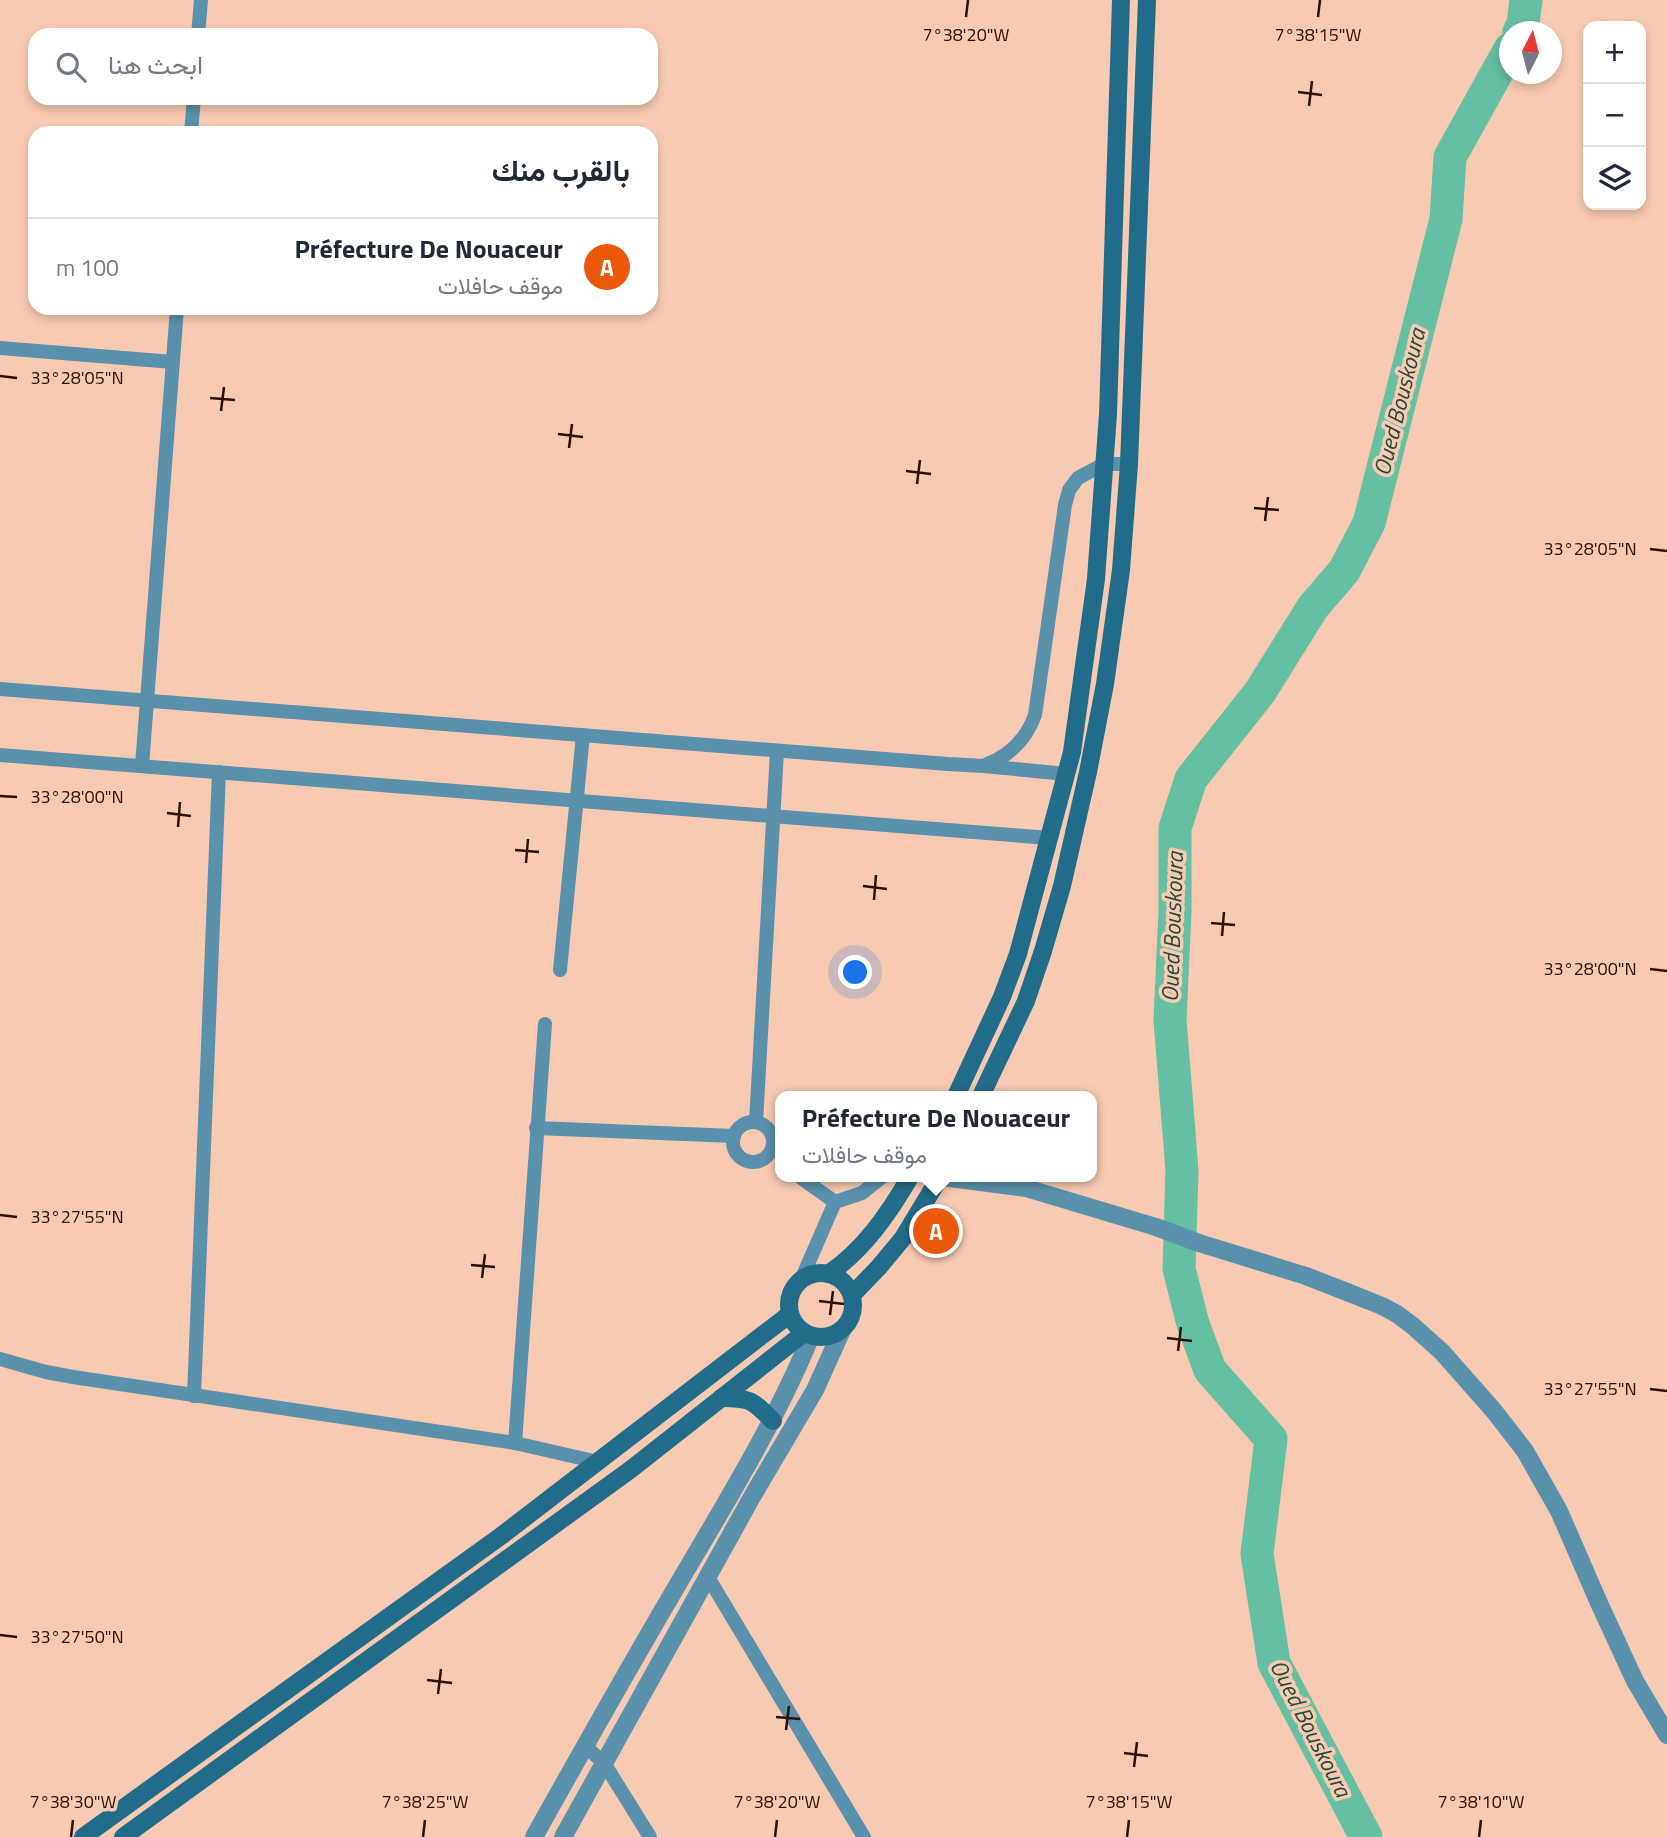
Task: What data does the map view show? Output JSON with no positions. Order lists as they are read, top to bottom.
{
  "water": ["Oued Bouskoura"],
  "north": "top",
  "page": {
    "map_buttons": ["+", "−"],
    "search": "ابحث هنا",
    "heading": "بالقرب منك",
    "list": [
      {
        "mark": "A",
        "name": "Préfecture De Nouaceur",
        "note": "موقف حافلات",
        "value": "100 m"
      }
    ],
    "popup": ["Préfecture De Nouaceur", "موقف حافلات"],
    "pins": "A"
  },
  "coordinates": [
    "7°38'20\"W",
    "7°38'15\"W",
    "33°28'05\"N",
    "33°28'00\"N",
    "33°27'55\"N",
    "33°27'50\"N",
    "7°38'30\"W",
    "7°38'25\"W",
    "7°38'10\"W"
  ]
}
